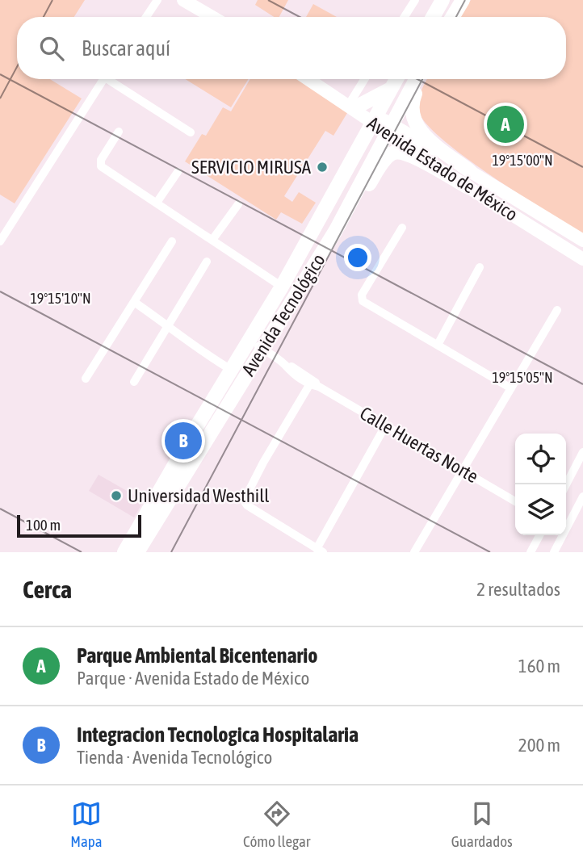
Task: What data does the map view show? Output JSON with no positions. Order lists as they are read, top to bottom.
{
  "streets": {
    "main road": ["Avenida Estado de México", "Avenida Tecnológico"],
    "street": ["Calle Huertas Norte"]
  },
  "crossings": [
    ["Avenida Estado de México", "Avenida Tecnológico"],
    ["Avenida Tecnológico", "Calle Huertas Norte"]
  ],
  "places": ["SERVICIO MIRUSA", "Universidad Westhill"],
  "scale_bar": "100 m",
  "page": {
    "search": "Buscar aquí",
    "pins": ["A", "B"],
    "scale": "100 m",
    "heading": ["Cerca", "2 resultados"],
    "list": [
      {
        "mark": "A",
        "name": "Parque Ambiental Bicentenario",
        "note": "Parque · Avenida Estado de México",
        "value": "160 m"
      },
      {
        "mark": "B",
        "name": "Integracion Tecnologica Hospitalaria",
        "note": "Tienda · Avenida Tecnológico",
        "value": "200 m"
      }
    ],
    "nav": ["Mapa", "Cómo llegar", "Guardados"]
  },
  "coordinates": ["19°15'00\"N", "19°15'10\"N", "19°15'05\"N"]
}
